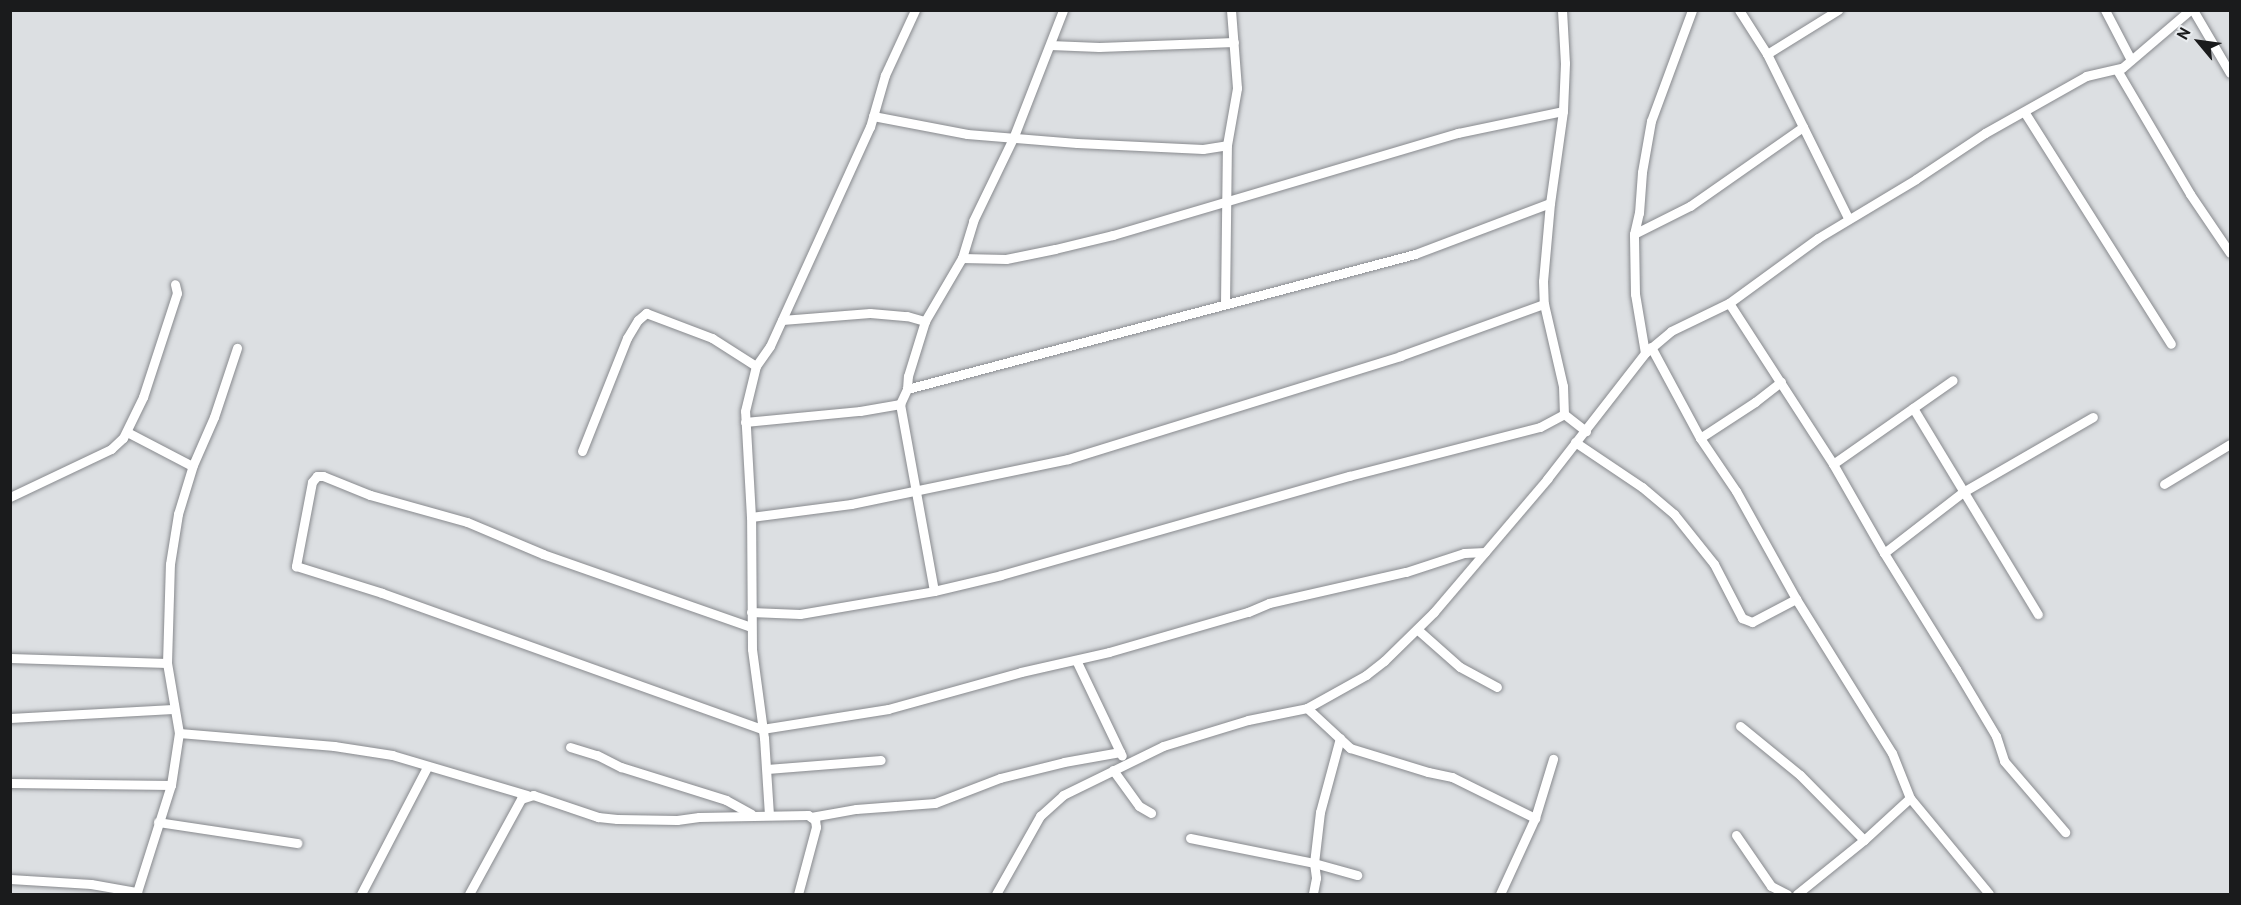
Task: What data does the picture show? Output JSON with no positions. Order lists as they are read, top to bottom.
{
  "north": "top left"
}
